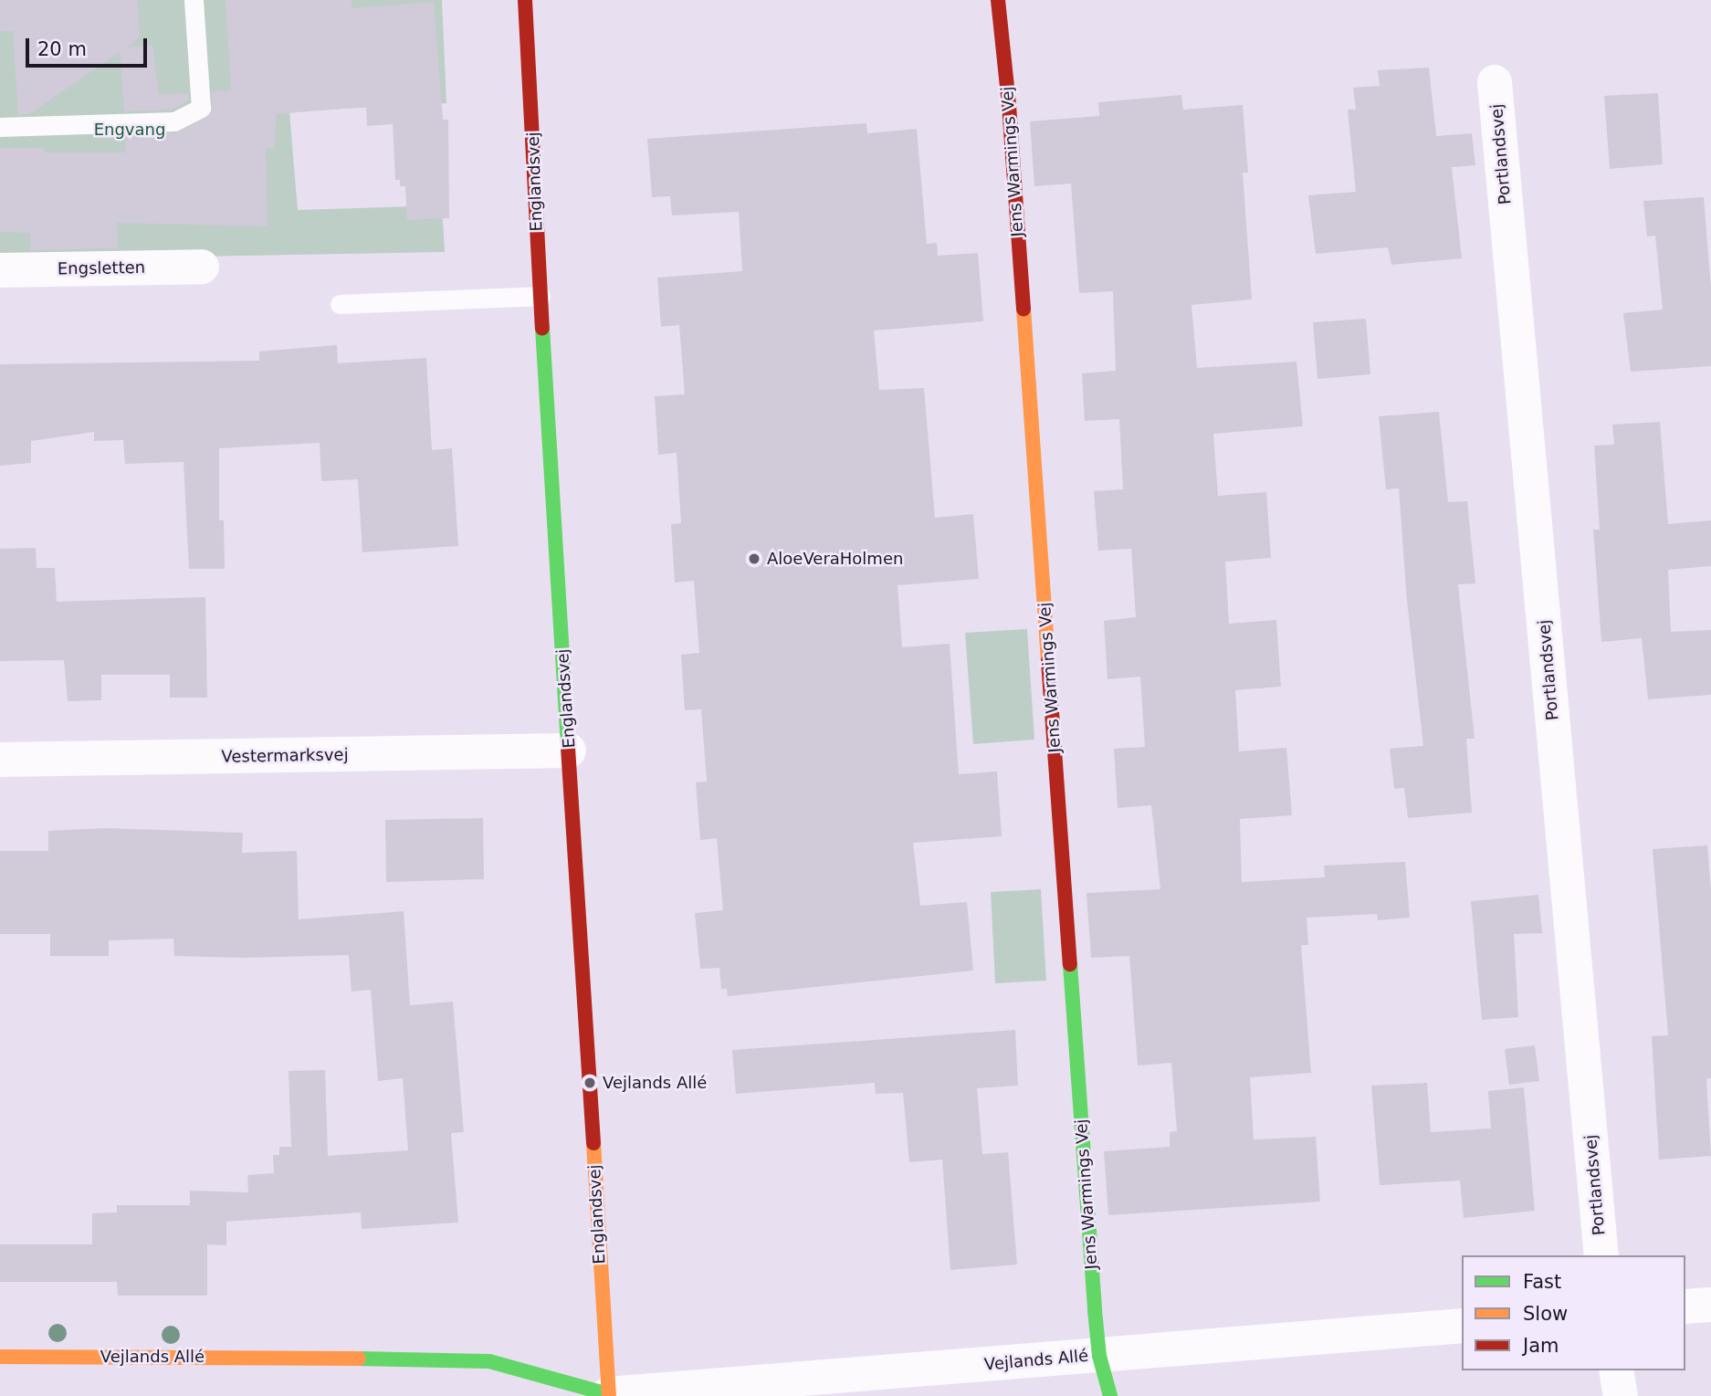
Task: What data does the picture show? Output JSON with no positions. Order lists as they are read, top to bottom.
{
  "streets": {
    "street": [
      "Portlandsvej",
      "Jens Warmings Vej",
      "Englandsvej",
      "Engsletten",
      "Vestermarksvej",
      "Vejlands Allé"
    ]
  },
  "crossings": [
    ["Jens Warmings Vej", "Vejlands Allé"],
    ["Englandsvej", "Vestermarksvej"],
    ["Englandsvej", "Vejlands Allé"]
  ],
  "parks": ["Engvang"],
  "places": ["AloeVeraHolmen", "Vejlands Allé"],
  "legend": ["Fast", "Slow", "Jam"],
  "scale_bar": "20 m"
}
